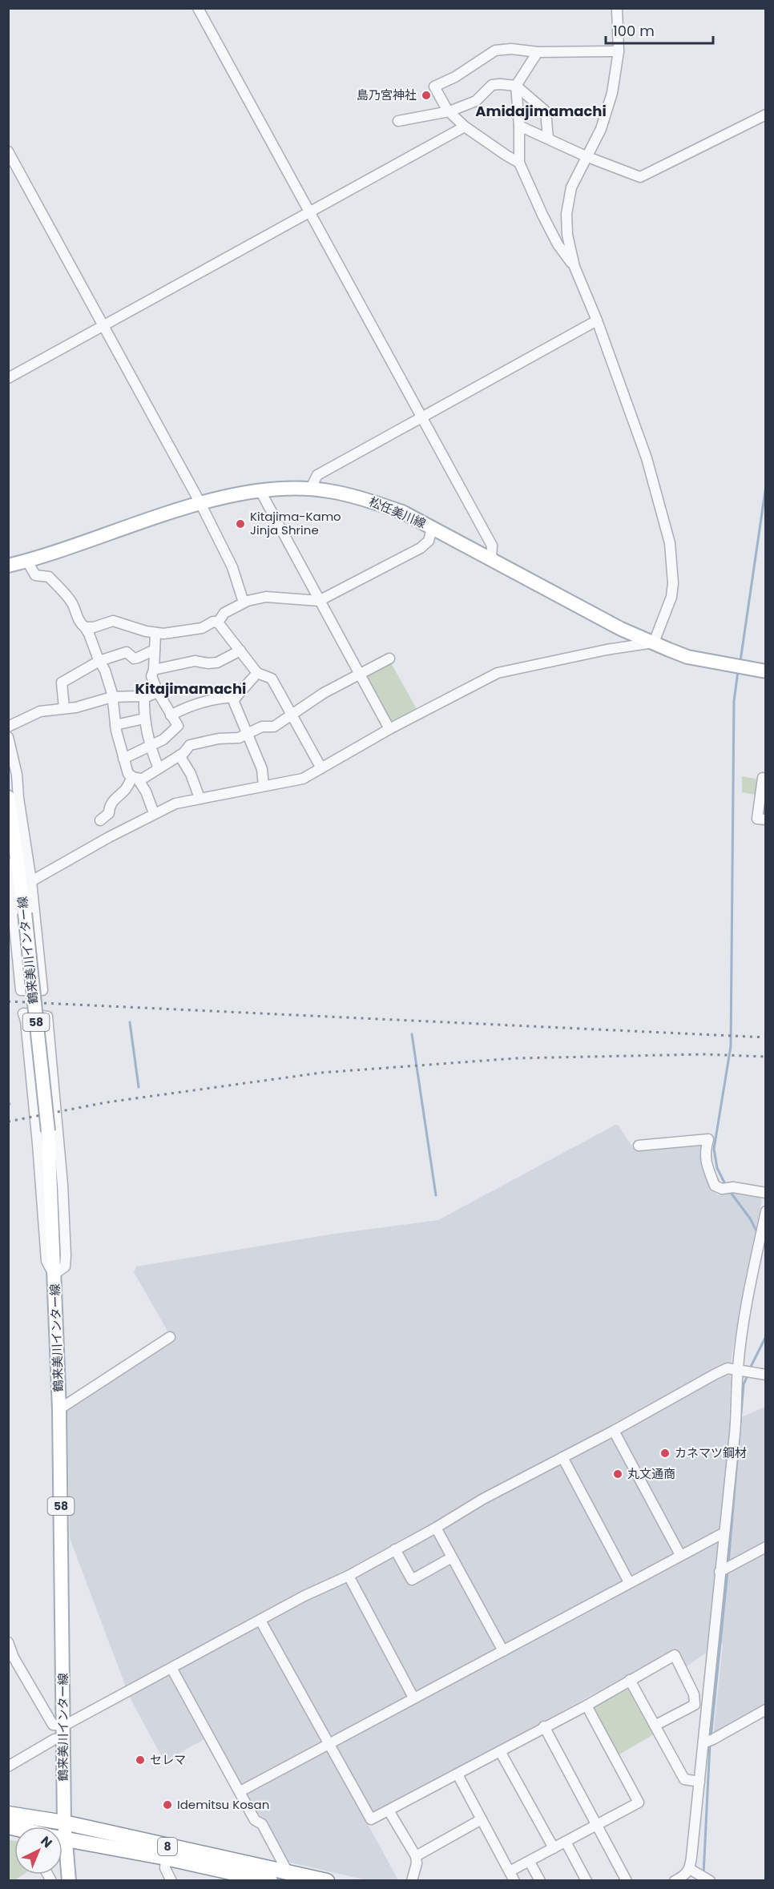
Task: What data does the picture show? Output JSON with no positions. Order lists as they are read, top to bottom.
{
  "streets": {
    "highway": ["8"],
    "main road": ["松任美川線", "鶴来美川インター線", "58"]
  },
  "crossings": [
    ["鶴来美川インター線", "8"]
  ],
  "districts": ["Amidajimamachi", "Kitajimamachi"],
  "places": [
    "島乃宮神社",
    "Kitajima-Kamo Jinja Shrine",
    "カネマツ鋼材",
    "丸文通商",
    "セレマ",
    "Idemitsu Kosan"
  ],
  "scale_bar": "100 m",
  "north": "top right"
}
